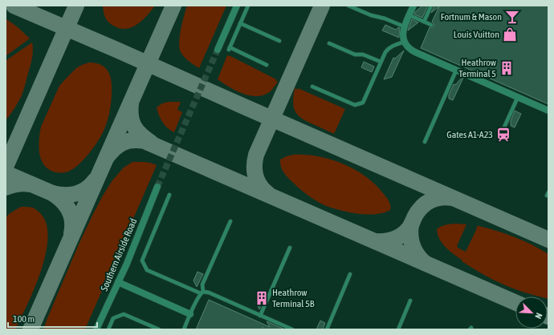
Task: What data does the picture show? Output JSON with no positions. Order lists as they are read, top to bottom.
{
  "streets": {
    "street": ["Southern Airside Road"]
  },
  "places": {
    "bar": ["Fortnum & Mason"],
    "shop": ["Louis Vuitton"],
    "building": ["Heathrow Terminal 5", "Heathrow Terminal 5B"],
    "station": ["Gates A1-A23"]
  },
  "scale_bar": "100 m",
  "north": "bottom right"
}
